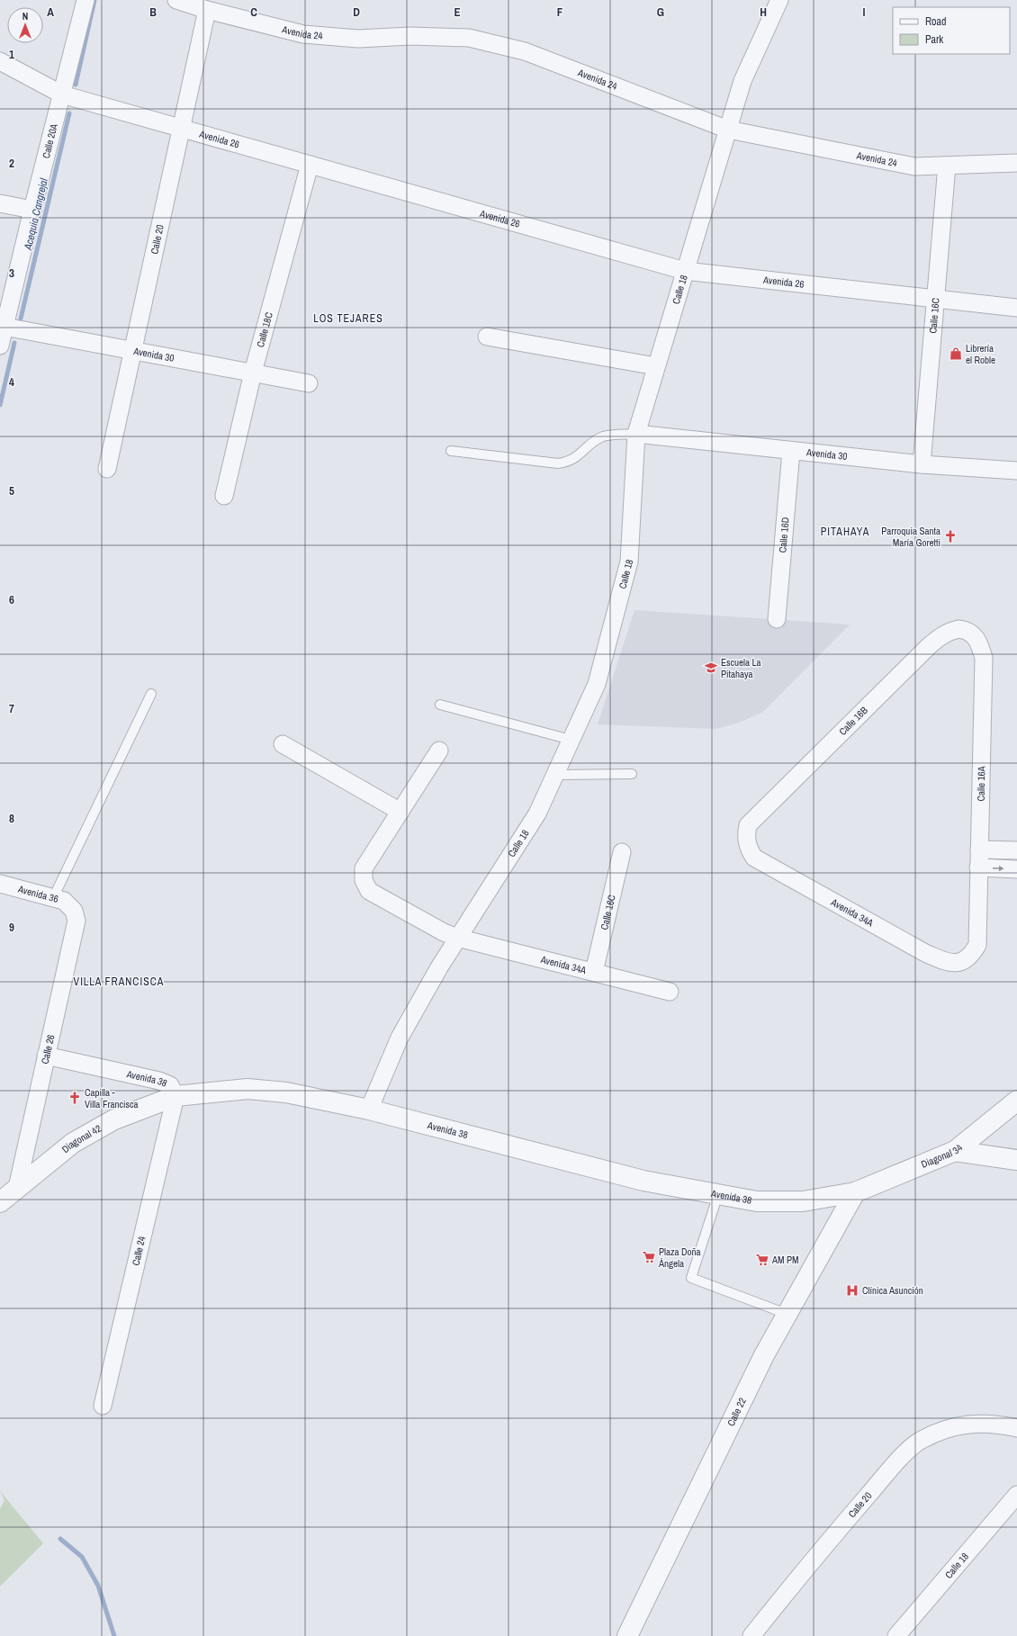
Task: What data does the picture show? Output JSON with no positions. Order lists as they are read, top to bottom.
{
  "streets": {
    "street": [
      "Avenida 24",
      "Avenida 26",
      "Calle 20A",
      "Calle 20",
      "Calle 18",
      "Calle 16C",
      "Calle 18C",
      "Avenida 30",
      "Calle 16D",
      "Calle 16B",
      "Calle 16A",
      "Avenida 36",
      "Avenida 34A",
      "Calle 26",
      "Avenida 38",
      "Diagonal 42",
      "Diagonal 34",
      "Calle 24",
      "Calle 22"
    ]
  },
  "crossings": [
    ["Avenida 24", "Calle 20"],
    ["Avenida 24", "Calle 18"],
    ["Avenida 24", "Calle 16C"],
    ["Avenida 26", "Calle 20A"],
    ["Avenida 26", "Calle 20"],
    ["Avenida 26", "Calle 18"],
    ["Avenida 26", "Calle 16C"],
    ["Avenida 26", "Calle 18C"],
    ["Calle 20A", "Avenida 30"],
    ["Calle 20", "Avenida 30"],
    ["Calle 18", "Avenida 30"],
    ["Calle 18", "Avenida 34A"],
    ["Calle 18", "Avenida 38"],
    ["Calle 16C", "Avenida 30"],
    ["Calle 16C", "Avenida 34A"],
    ["Calle 18C", "Avenida 30"],
    ["Avenida 30", "Calle 16D"],
    ["Calle 16B", "Calle 16A"],
    ["Calle 16B", "Avenida 34A"],
    ["Calle 16A", "Avenida 34A"],
    ["Avenida 36", "Calle 26"],
    ["Calle 26", "Avenida 38"],
    ["Calle 26", "Diagonal 42"],
    ["Avenida 38", "Diagonal 42"],
    ["Avenida 38", "Diagonal 34"],
    ["Avenida 38", "Calle 24"],
    ["Avenida 38", "Calle 22"],
    ["Diagonal 42", "Calle 24"],
    ["Diagonal 34", "Calle 22"]
  ],
  "districts": ["LOS TEJARES", "PITAHAYA", "VILLA FRANCISCA"],
  "water": ["Acequia Cangrejal"],
  "places": {
    "shop": ["Librería el Roble"],
    "church": ["Parroquia Santa María Goretti", "Capilla - Villa Francisca"],
    "school or university": ["Escuela La Pitahaya"],
    "supermarket": ["Plaza Doña Ángela", "AM PM"],
    "hospital": ["Clínica Asunción"]
  },
  "legend": ["Road", "Park"],
  "north": "top",
  "grid": {
    "columns": [
      "A",
      "B",
      "C",
      "D",
      "E",
      "F",
      "G",
      "H",
      "I"
    ],
    "rows": [
      "1",
      "2",
      "3",
      "4",
      "5",
      "6",
      "7",
      "8",
      "9"
    ]
  }
}
